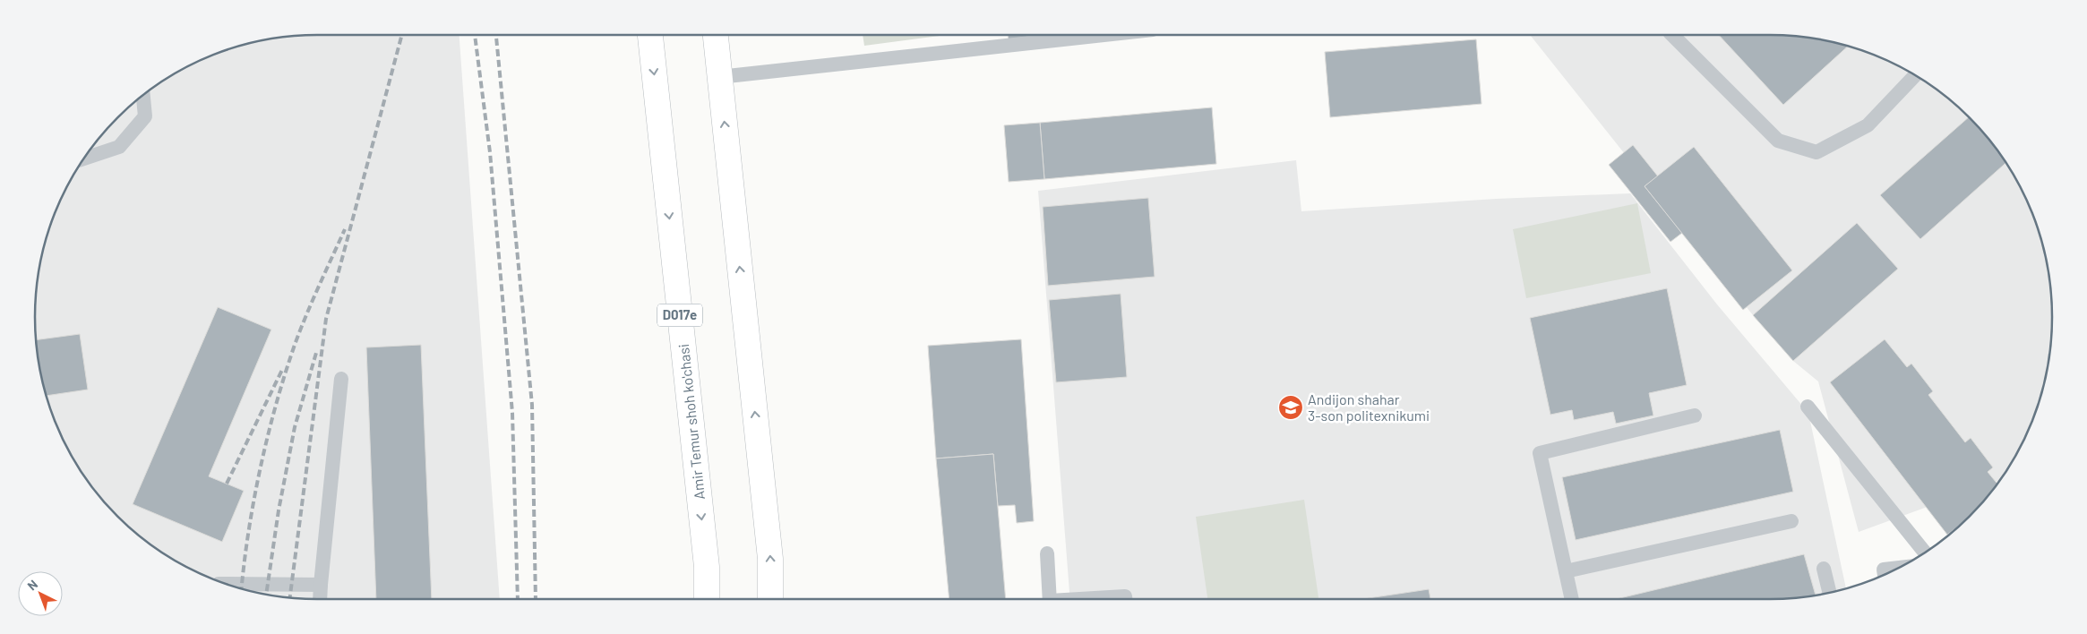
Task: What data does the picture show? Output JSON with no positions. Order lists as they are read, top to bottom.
{
  "streets": {
    "main road": ["D017e", "Amir Temur shoh ko'chasi"]
  },
  "places": {
    "school or university": ["Andijon shahar 3-son politexnikumi"]
  },
  "north": "top left"
}
